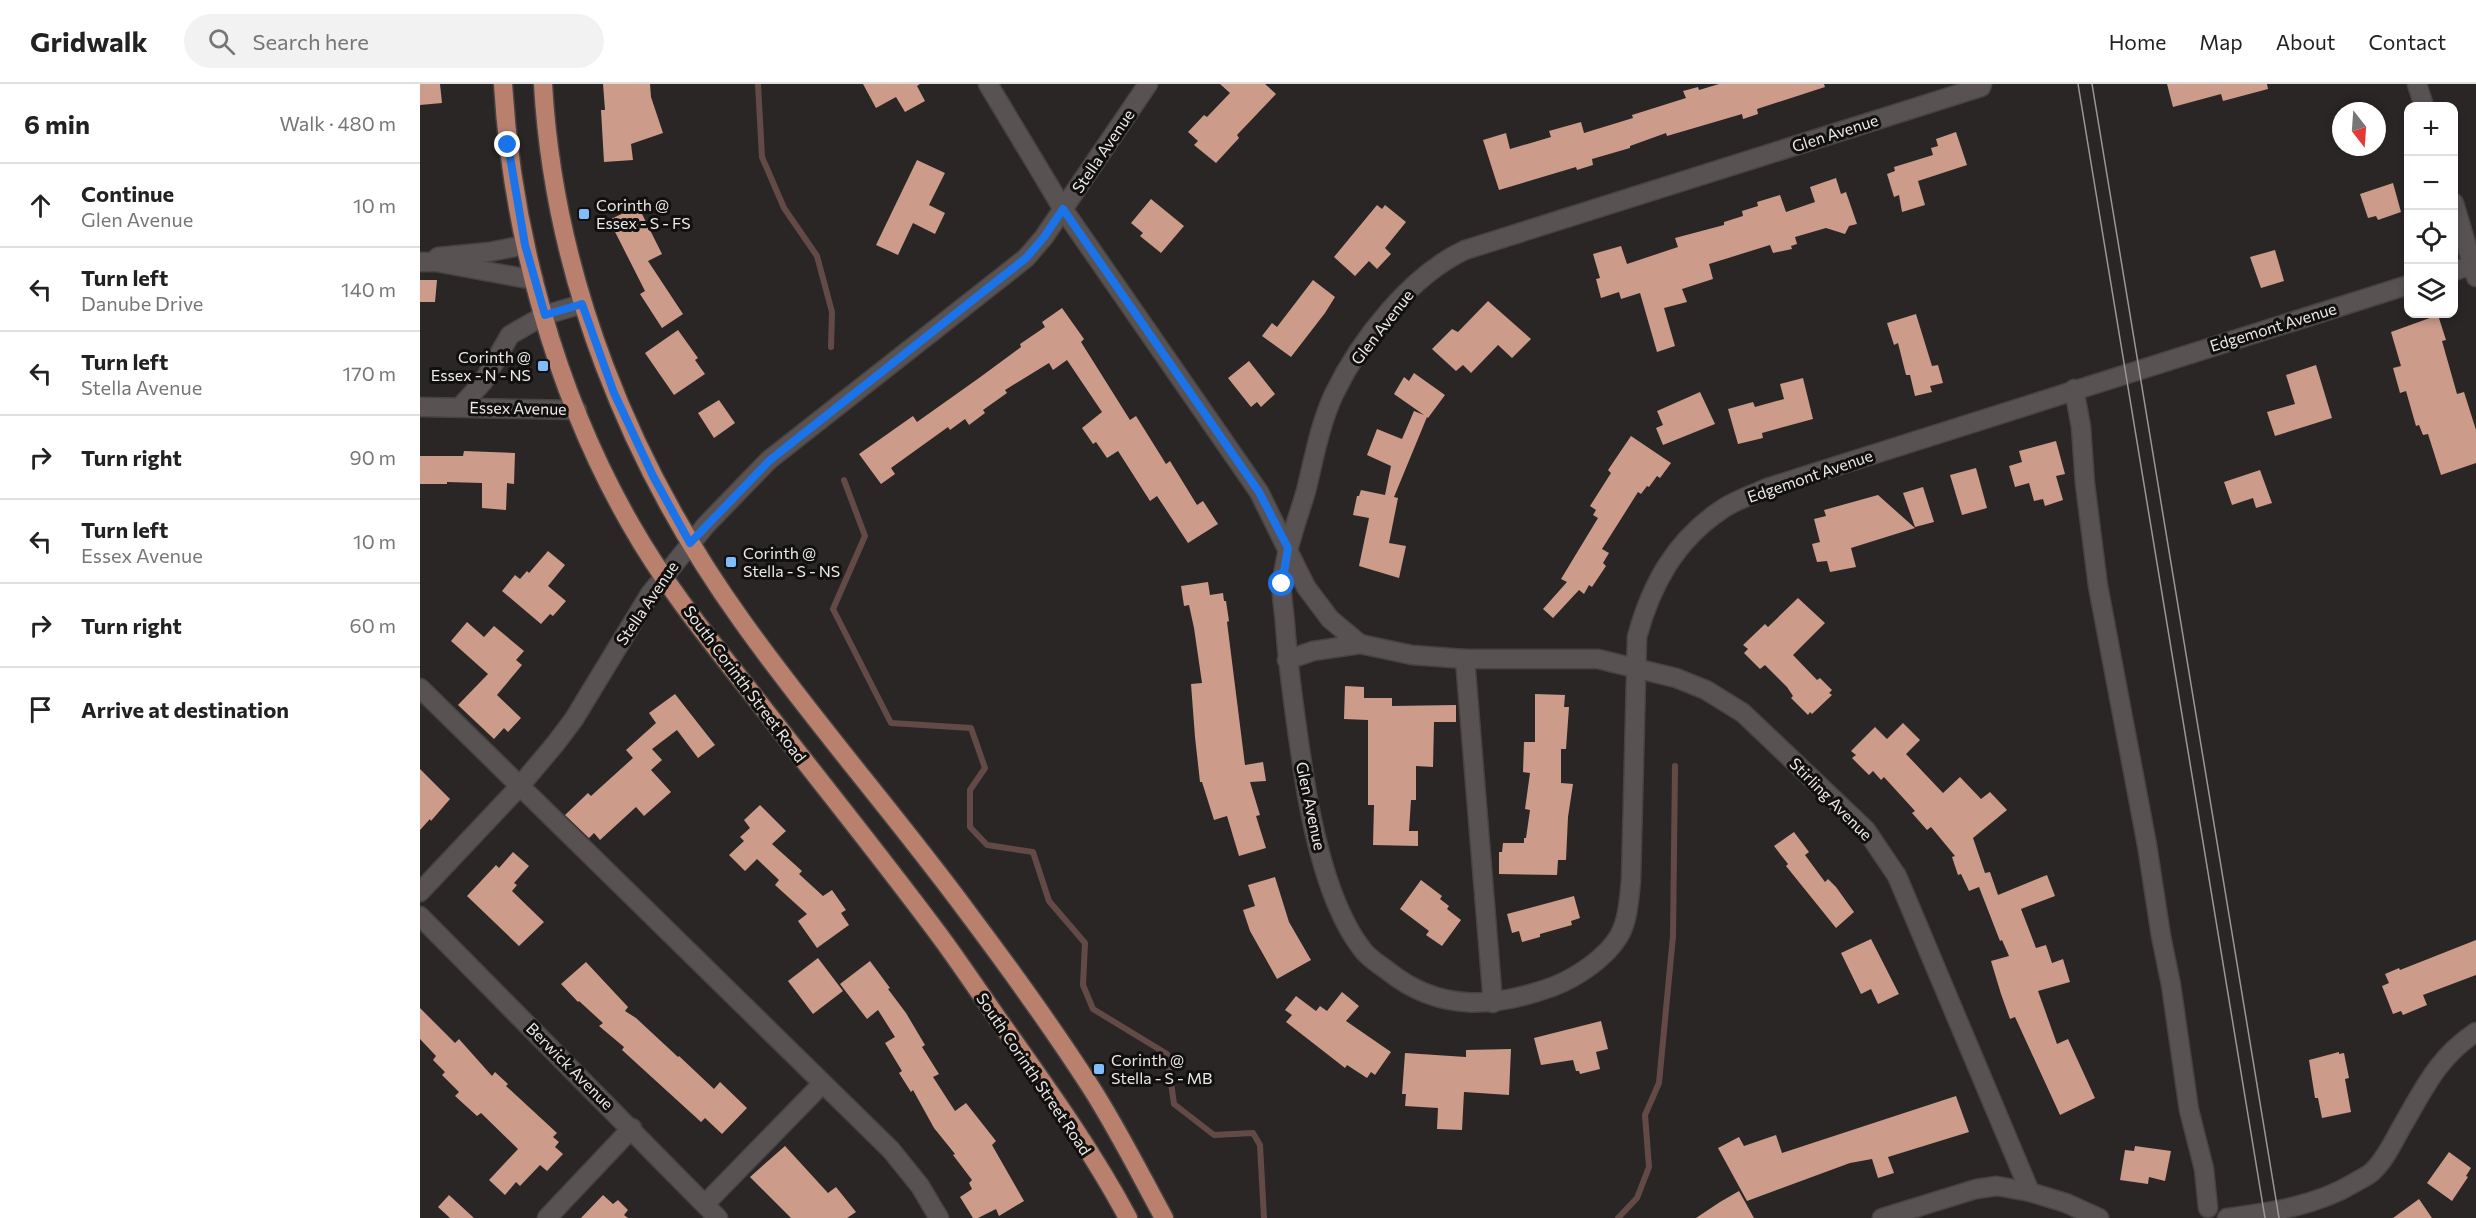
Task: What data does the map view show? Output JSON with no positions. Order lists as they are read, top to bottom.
{
  "streets": {
    "main road": ["South Corinth Street Road"],
    "street": [
      "Glen Avenue",
      "Stella Avenue",
      "Edgemont Avenue",
      "Essex Avenue",
      "Stirling Avenue",
      "Berwick Avenue"
    ]
  },
  "crossings": [
    ["Glen Avenue", "Edgemont Avenue"],
    ["Glen Avenue", "Stirling Avenue"],
    ["Stella Avenue", "South Corinth Street Road"],
    ["Stella Avenue", "Stirling Avenue"],
    ["Edgemont Avenue", "Stirling Avenue"],
    ["Essex Avenue", "South Corinth Street Road"]
  ],
  "places": {
    "transit": [
      "Corinth @ Essex - S - FS",
      "Corinth @ Essex - N - NS",
      "Corinth @ Stella - S - NS",
      "Corinth @ Stella - S - MB"
    ]
  },
  "north": "bottom",
  "page": {
    "header": "Gridwalk",
    "search": "Search here",
    "nav": [
      "Home",
      "Map",
      "About",
      "Contact"
    ],
    "heading": ["6 min", "Walk · 480 m"],
    "map_buttons": ["+", "−"],
    "list": [
      ["Continue", "Glen Avenue", "10 m"],
      ["Turn left", "Danube Drive", "140 m"],
      ["Turn left", "Stella Avenue", "170 m"],
      ["Turn right", "90 m"],
      ["Turn left", "Essex Avenue", "10 m"],
      ["Turn right", "60 m"],
      "Arrive at destination"
    ]
  }
}
